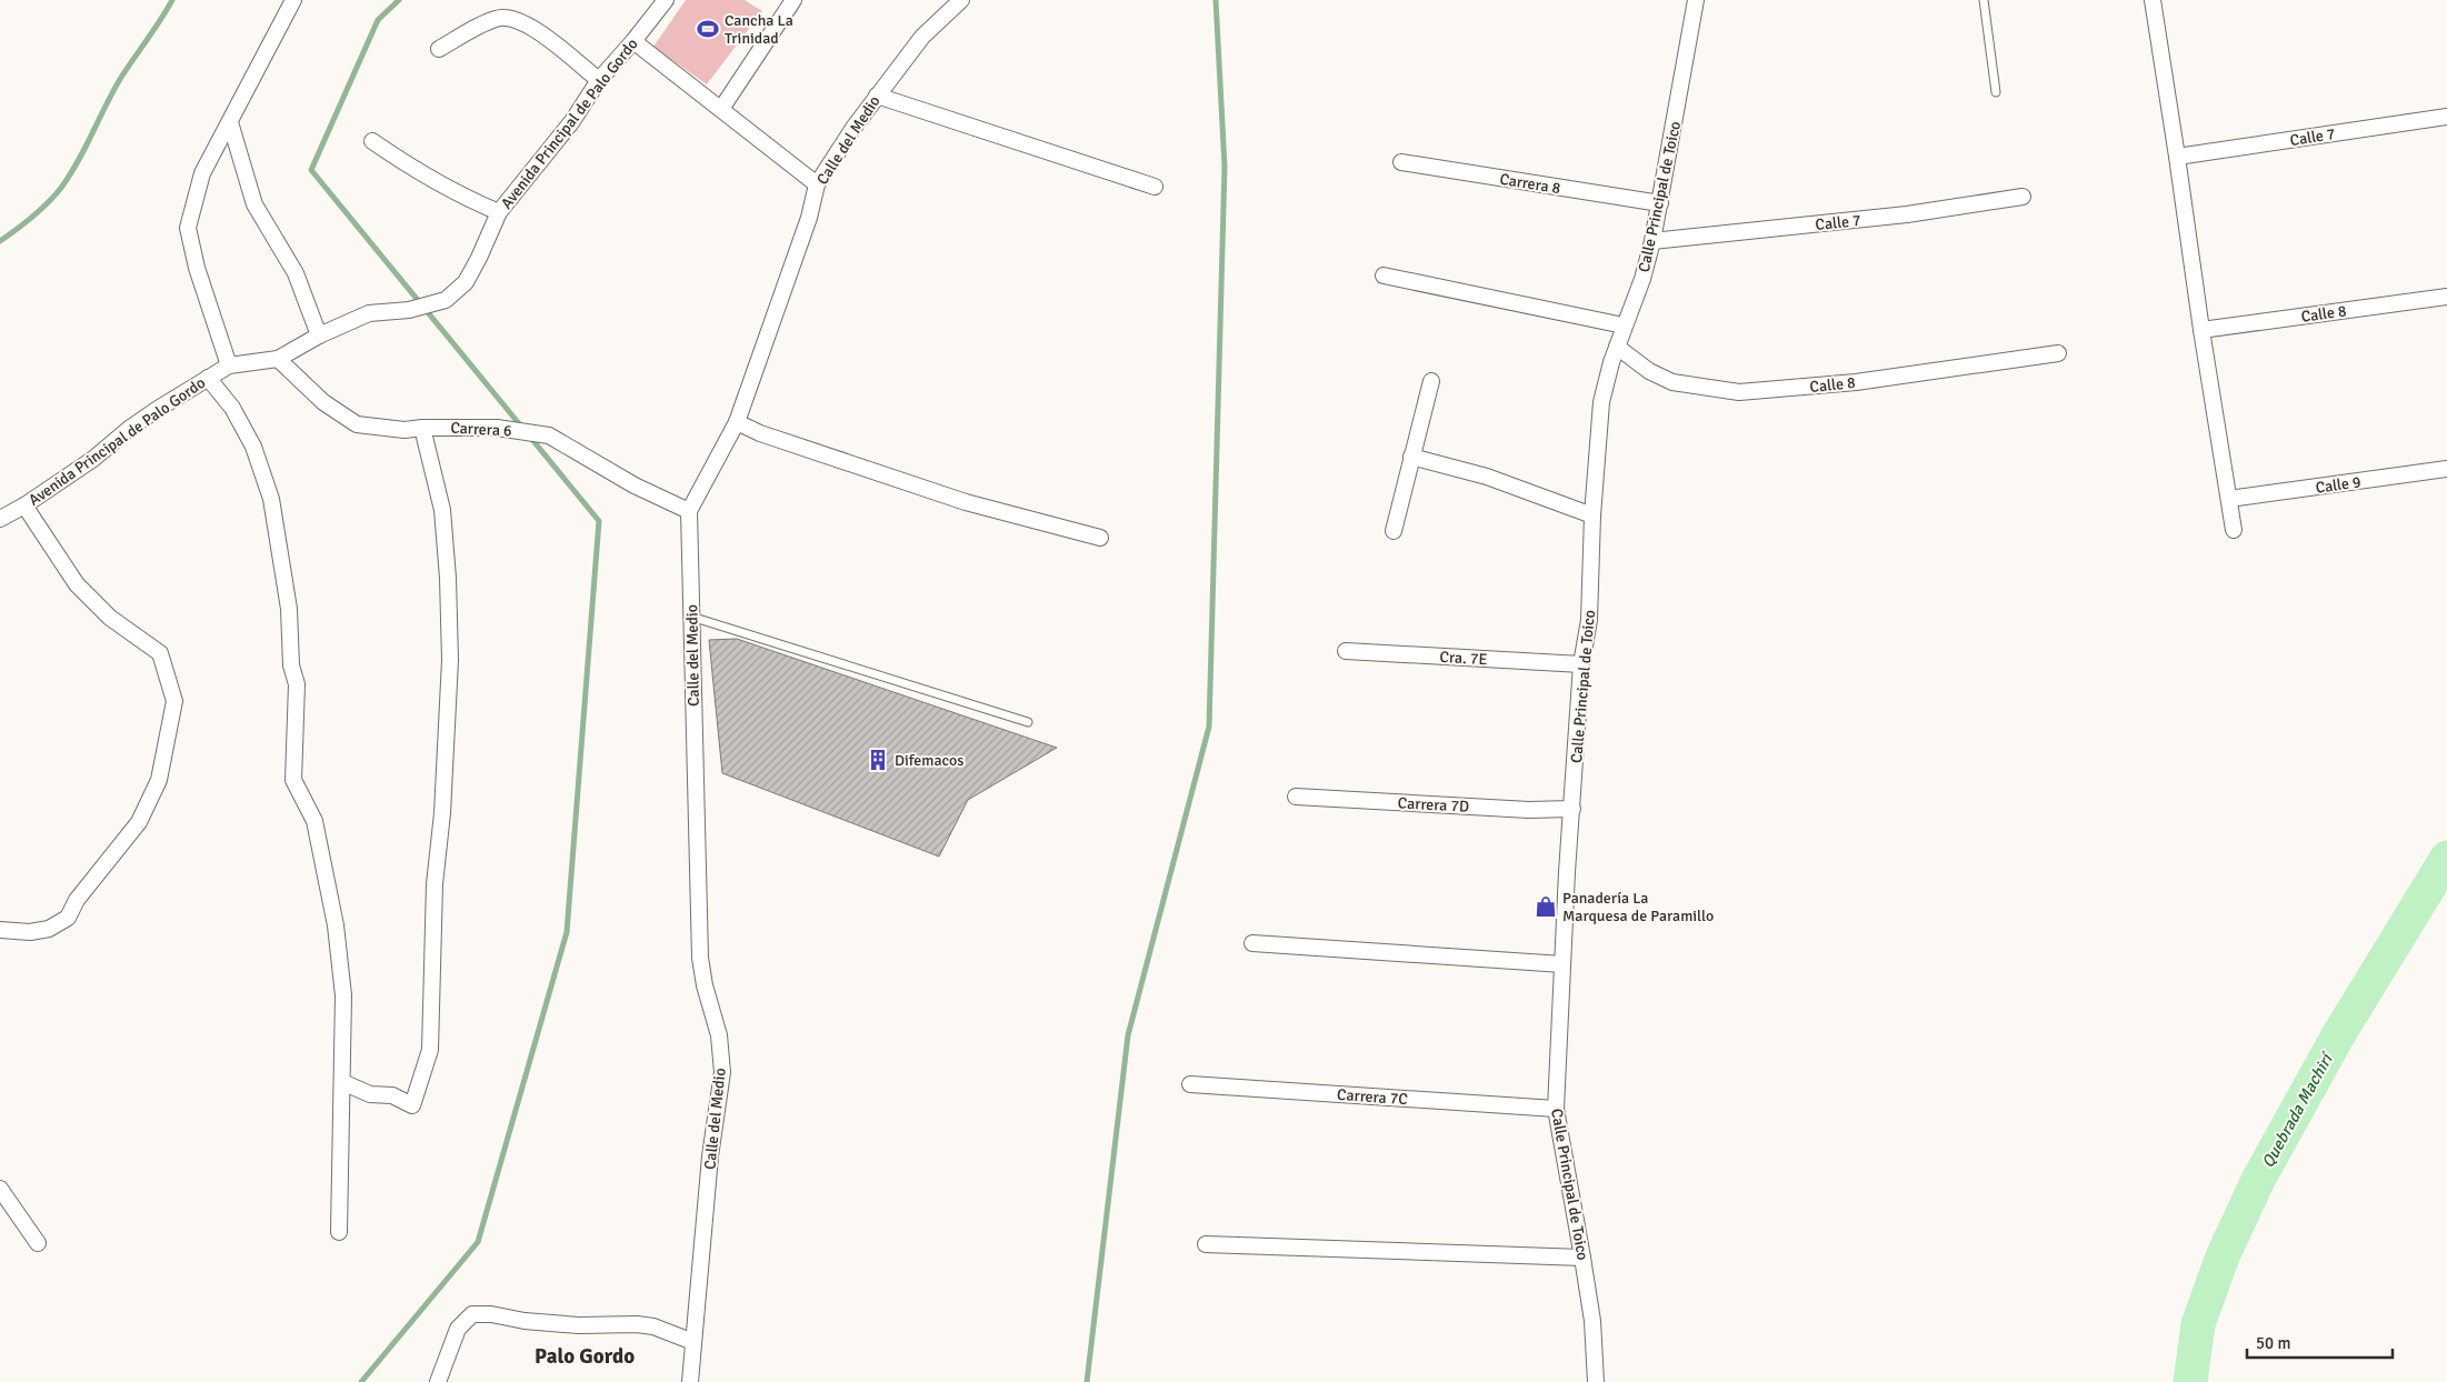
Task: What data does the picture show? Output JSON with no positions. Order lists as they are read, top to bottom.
{
  "streets": {
    "street": [
      "Avenida Principal de Palo Gordo",
      "Calle 7",
      "Calle del Medio",
      "Carrera 8",
      "Calle Principal de Toico",
      "Calle 8",
      "Carrera 6",
      "Calle 9",
      "Cra. 7E",
      "Carrera 7D",
      "Carrera 7C"
    ]
  },
  "crossings": [
    ["Avenida Principal de Palo Gordo", "Carrera 6"],
    ["Calle 7", "Calle Principal de Toico"],
    ["Calle del Medio", "Carrera 6"],
    ["Carrera 8", "Calle Principal de Toico"],
    ["Calle Principal de Toico", "Calle 8"],
    ["Calle Principal de Toico", "Cra. 7E"],
    ["Calle Principal de Toico", "Carrera 7D"],
    ["Calle Principal de Toico", "Carrera 7C"]
  ],
  "districts": ["Palo Gordo"],
  "water": ["Quebrada Machirí"],
  "places": {
    "sports": ["Cancha La Trinidad"],
    "building": ["Difemacos"],
    "shop": ["Panadería La Marquesa de Paramillo"]
  },
  "scale_bar": "50 m"
}
